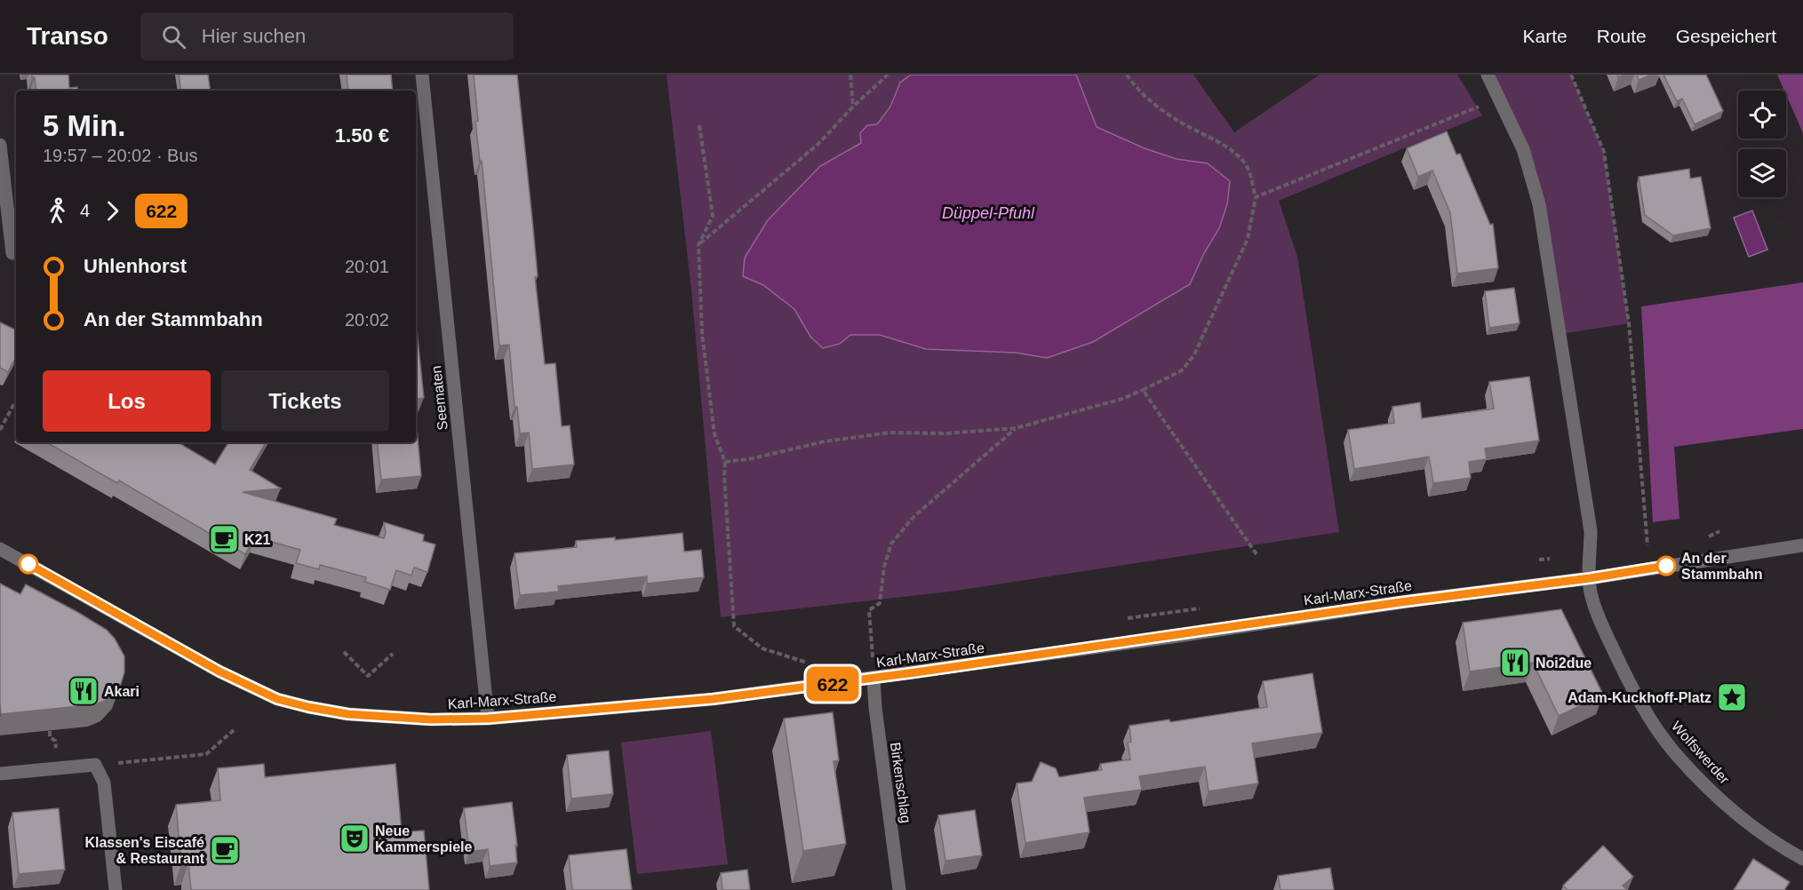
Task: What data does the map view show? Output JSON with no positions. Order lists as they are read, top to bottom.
{
  "streets": {
    "street": [
      "Seematen",
      "Karl-Marx-Straße",
      "Wolfswerder",
      "Birkenschlag"
    ]
  },
  "crossings": [
    ["Seematen", "Karl-Marx-Straße"],
    ["Karl-Marx-Straße", "Wolfswerder"],
    ["Karl-Marx-Straße", "Birkenschlag"]
  ],
  "water": ["Düppel-Pfuhl"],
  "places": {
    "cafe": ["K21", "Klassen's Eiscafé & Restaurant"],
    "other": ["An der Stammbahn"],
    "restaurant": ["Noi2due", "Akari"],
    "place": ["Adam-Kuckhoff-Platz"],
    "theatre": ["Neue Kammerspiele"]
  },
  "lines": ["bus line 622"],
  "page": {
    "header": "Transo",
    "search": "Hier suchen",
    "nav": ["Karte", "Route", "Gespeichert"],
    "on_map": "622",
    "heading": ["5 Min.", "19:57 – 20:02 · Bus", "1.50 €"],
    "legs": ["4", "622"],
    "list": [
      {
        "name": "Uhlenhorst",
        "value": "20:01"
      },
      {
        "name": "An der Stammbahn",
        "value": "20:02"
      }
    ],
    "buttons": ["Los", "Tickets"]
  }
}
